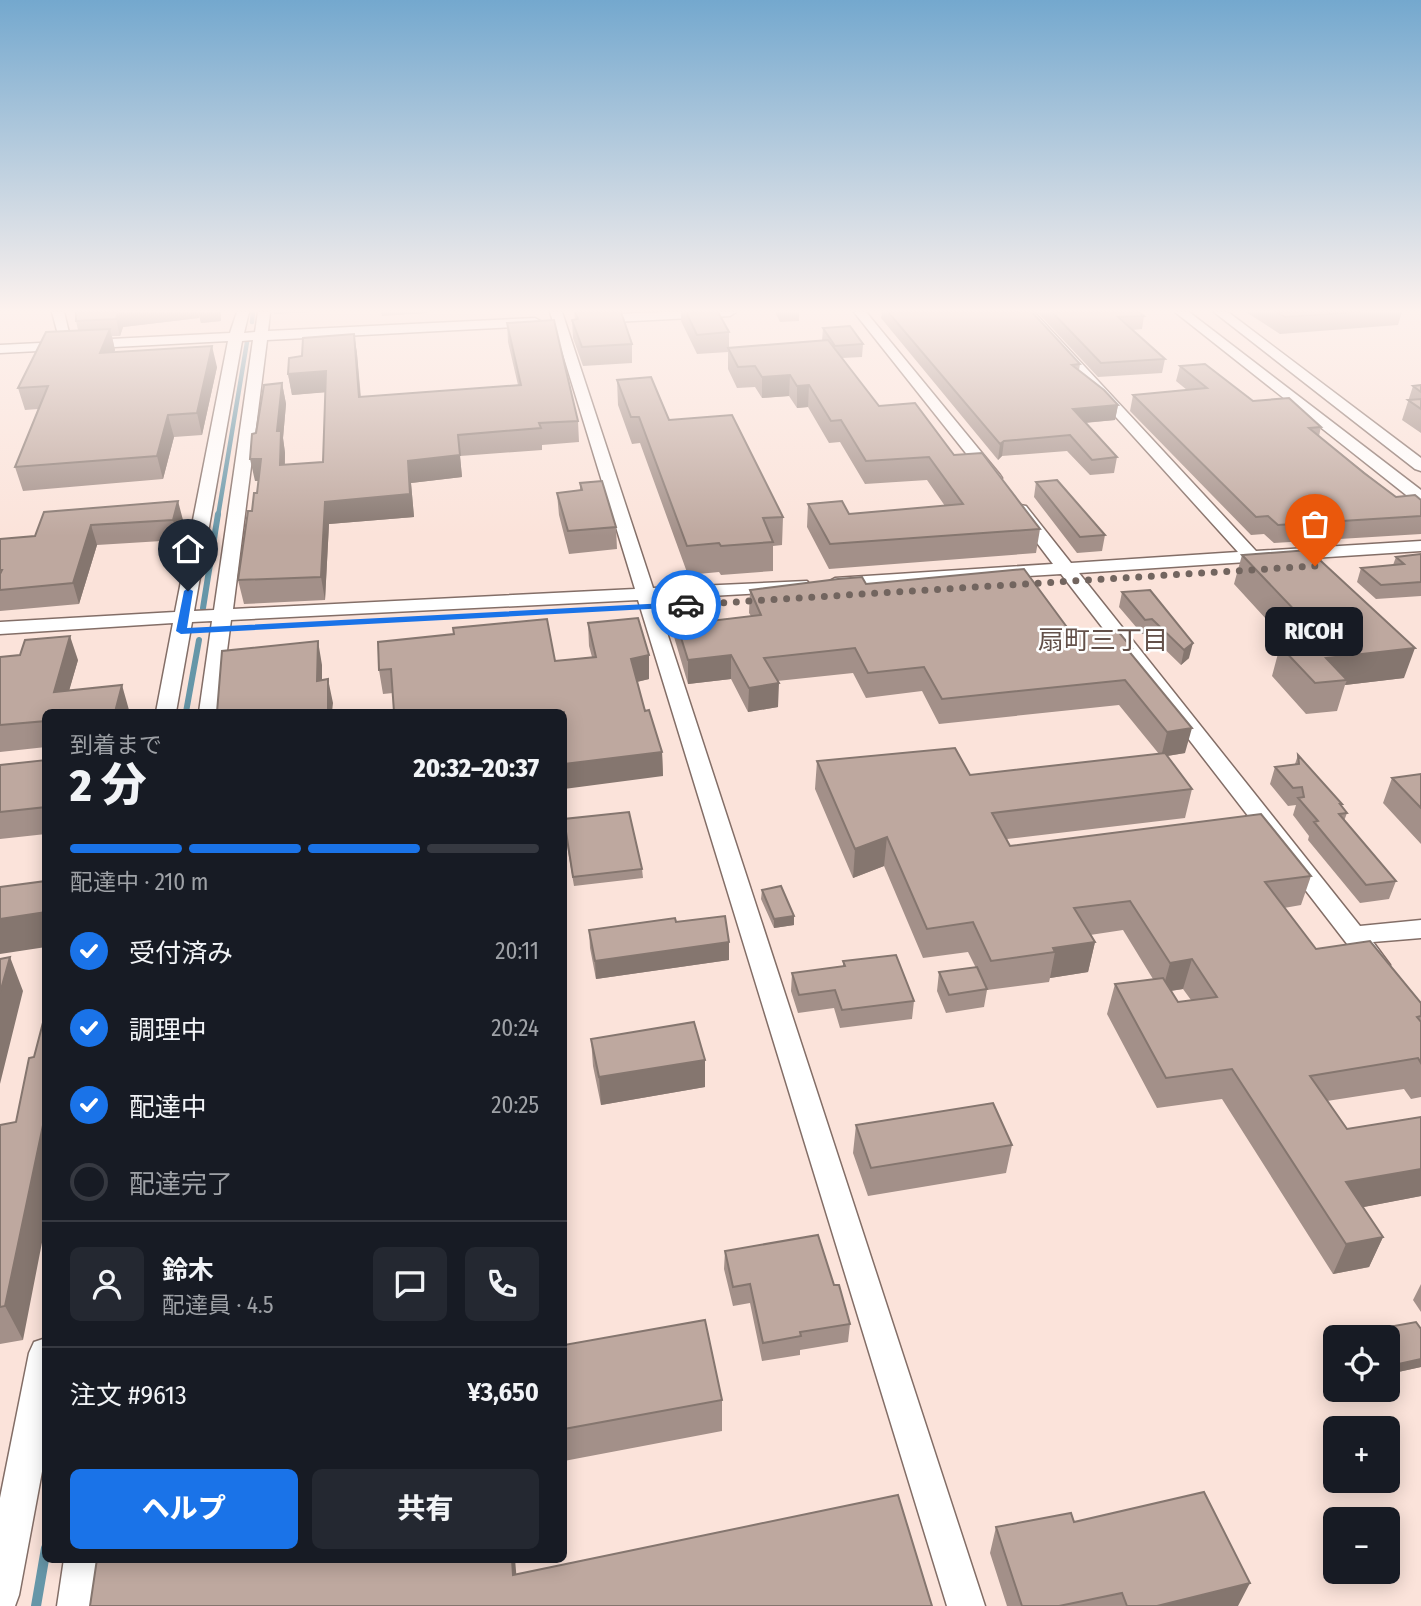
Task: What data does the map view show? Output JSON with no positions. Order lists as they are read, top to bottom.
{
  "districts": ["扇町三丁目"],
  "places": ["RICOH"],
  "page": {
    "bubble": "RICOH",
    "heading": ["2 分", "到着まで", "20:32–20:37"],
    "panel": [
      "鈴木",
      "配達員 · 4.5",
      "注文 #9613",
      "¥3,650"
    ],
    "bar": "配達中 · 210 m",
    "list": [
      ["受付済み", "20:11"],
      ["調理中", "20:24"],
      ["配達中", "20:25"],
      "配達完了"
    ],
    "map_buttons": ["+", "−"],
    "buttons": ["ヘルプ", "共有"]
  }
}
